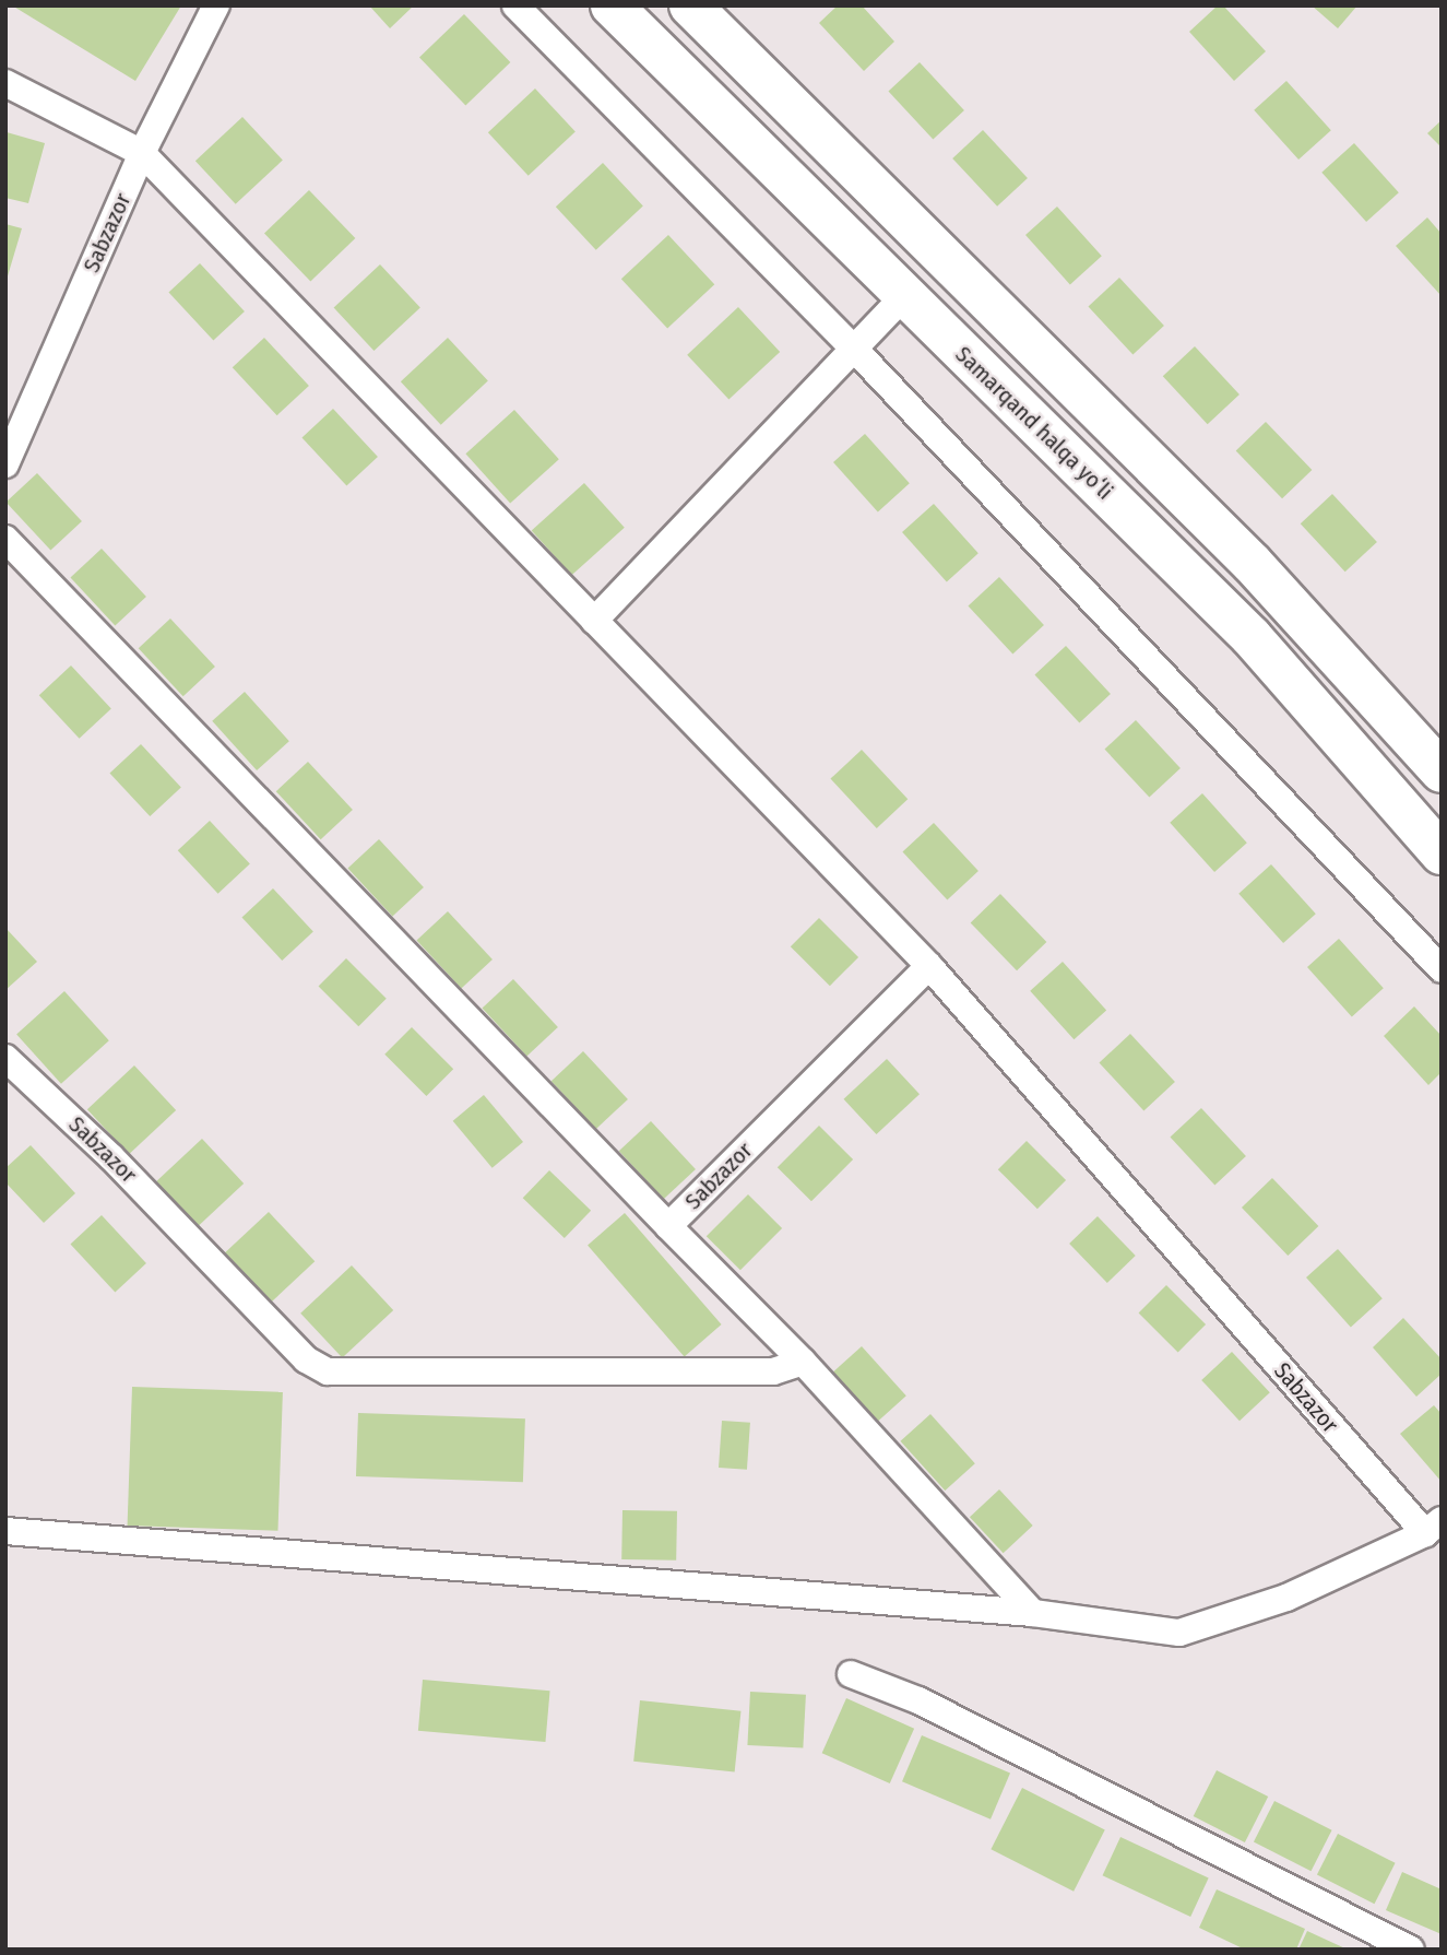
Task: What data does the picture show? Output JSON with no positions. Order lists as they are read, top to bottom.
{
  "streets": {
    "highway": ["Samarqand halqa yoʻli"],
    "street": ["Sabzazor"]
  }
}
